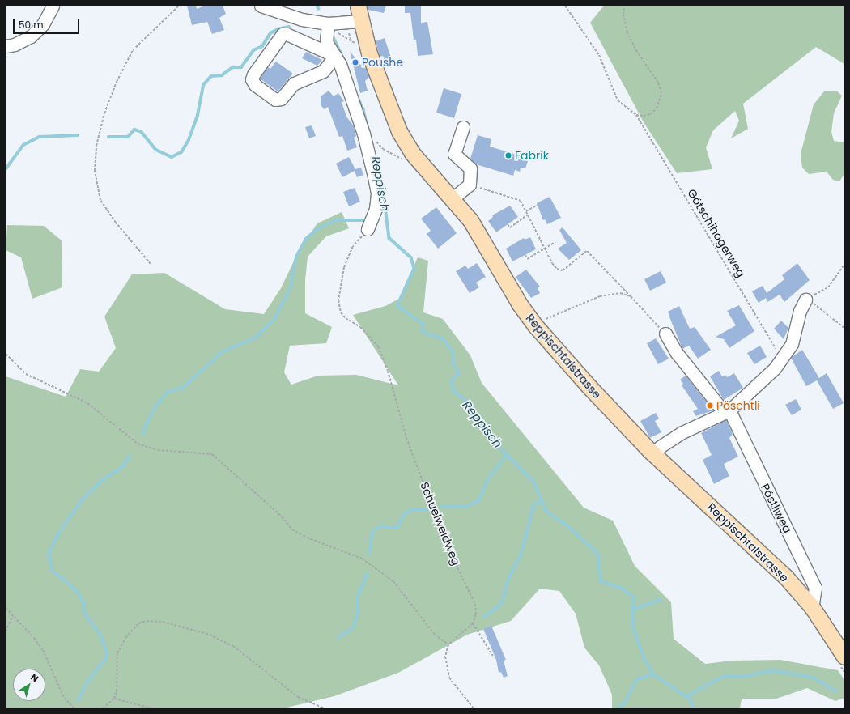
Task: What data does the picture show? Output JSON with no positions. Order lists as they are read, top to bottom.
{
  "streets": {
    "main road": ["Reppischtalstrasse"],
    "street": ["Pöstliweg"],
    "path": ["Götschihogerweg", "Schuelweidweg"]
  },
  "crossings": [
    ["Reppischtalstrasse", "Pöstliweg"]
  ],
  "water": ["Reppisch"],
  "places": ["Poushe", "Fabrik", "Pöschtli"],
  "scale_bar": "50 m",
  "north": "top right"
}
